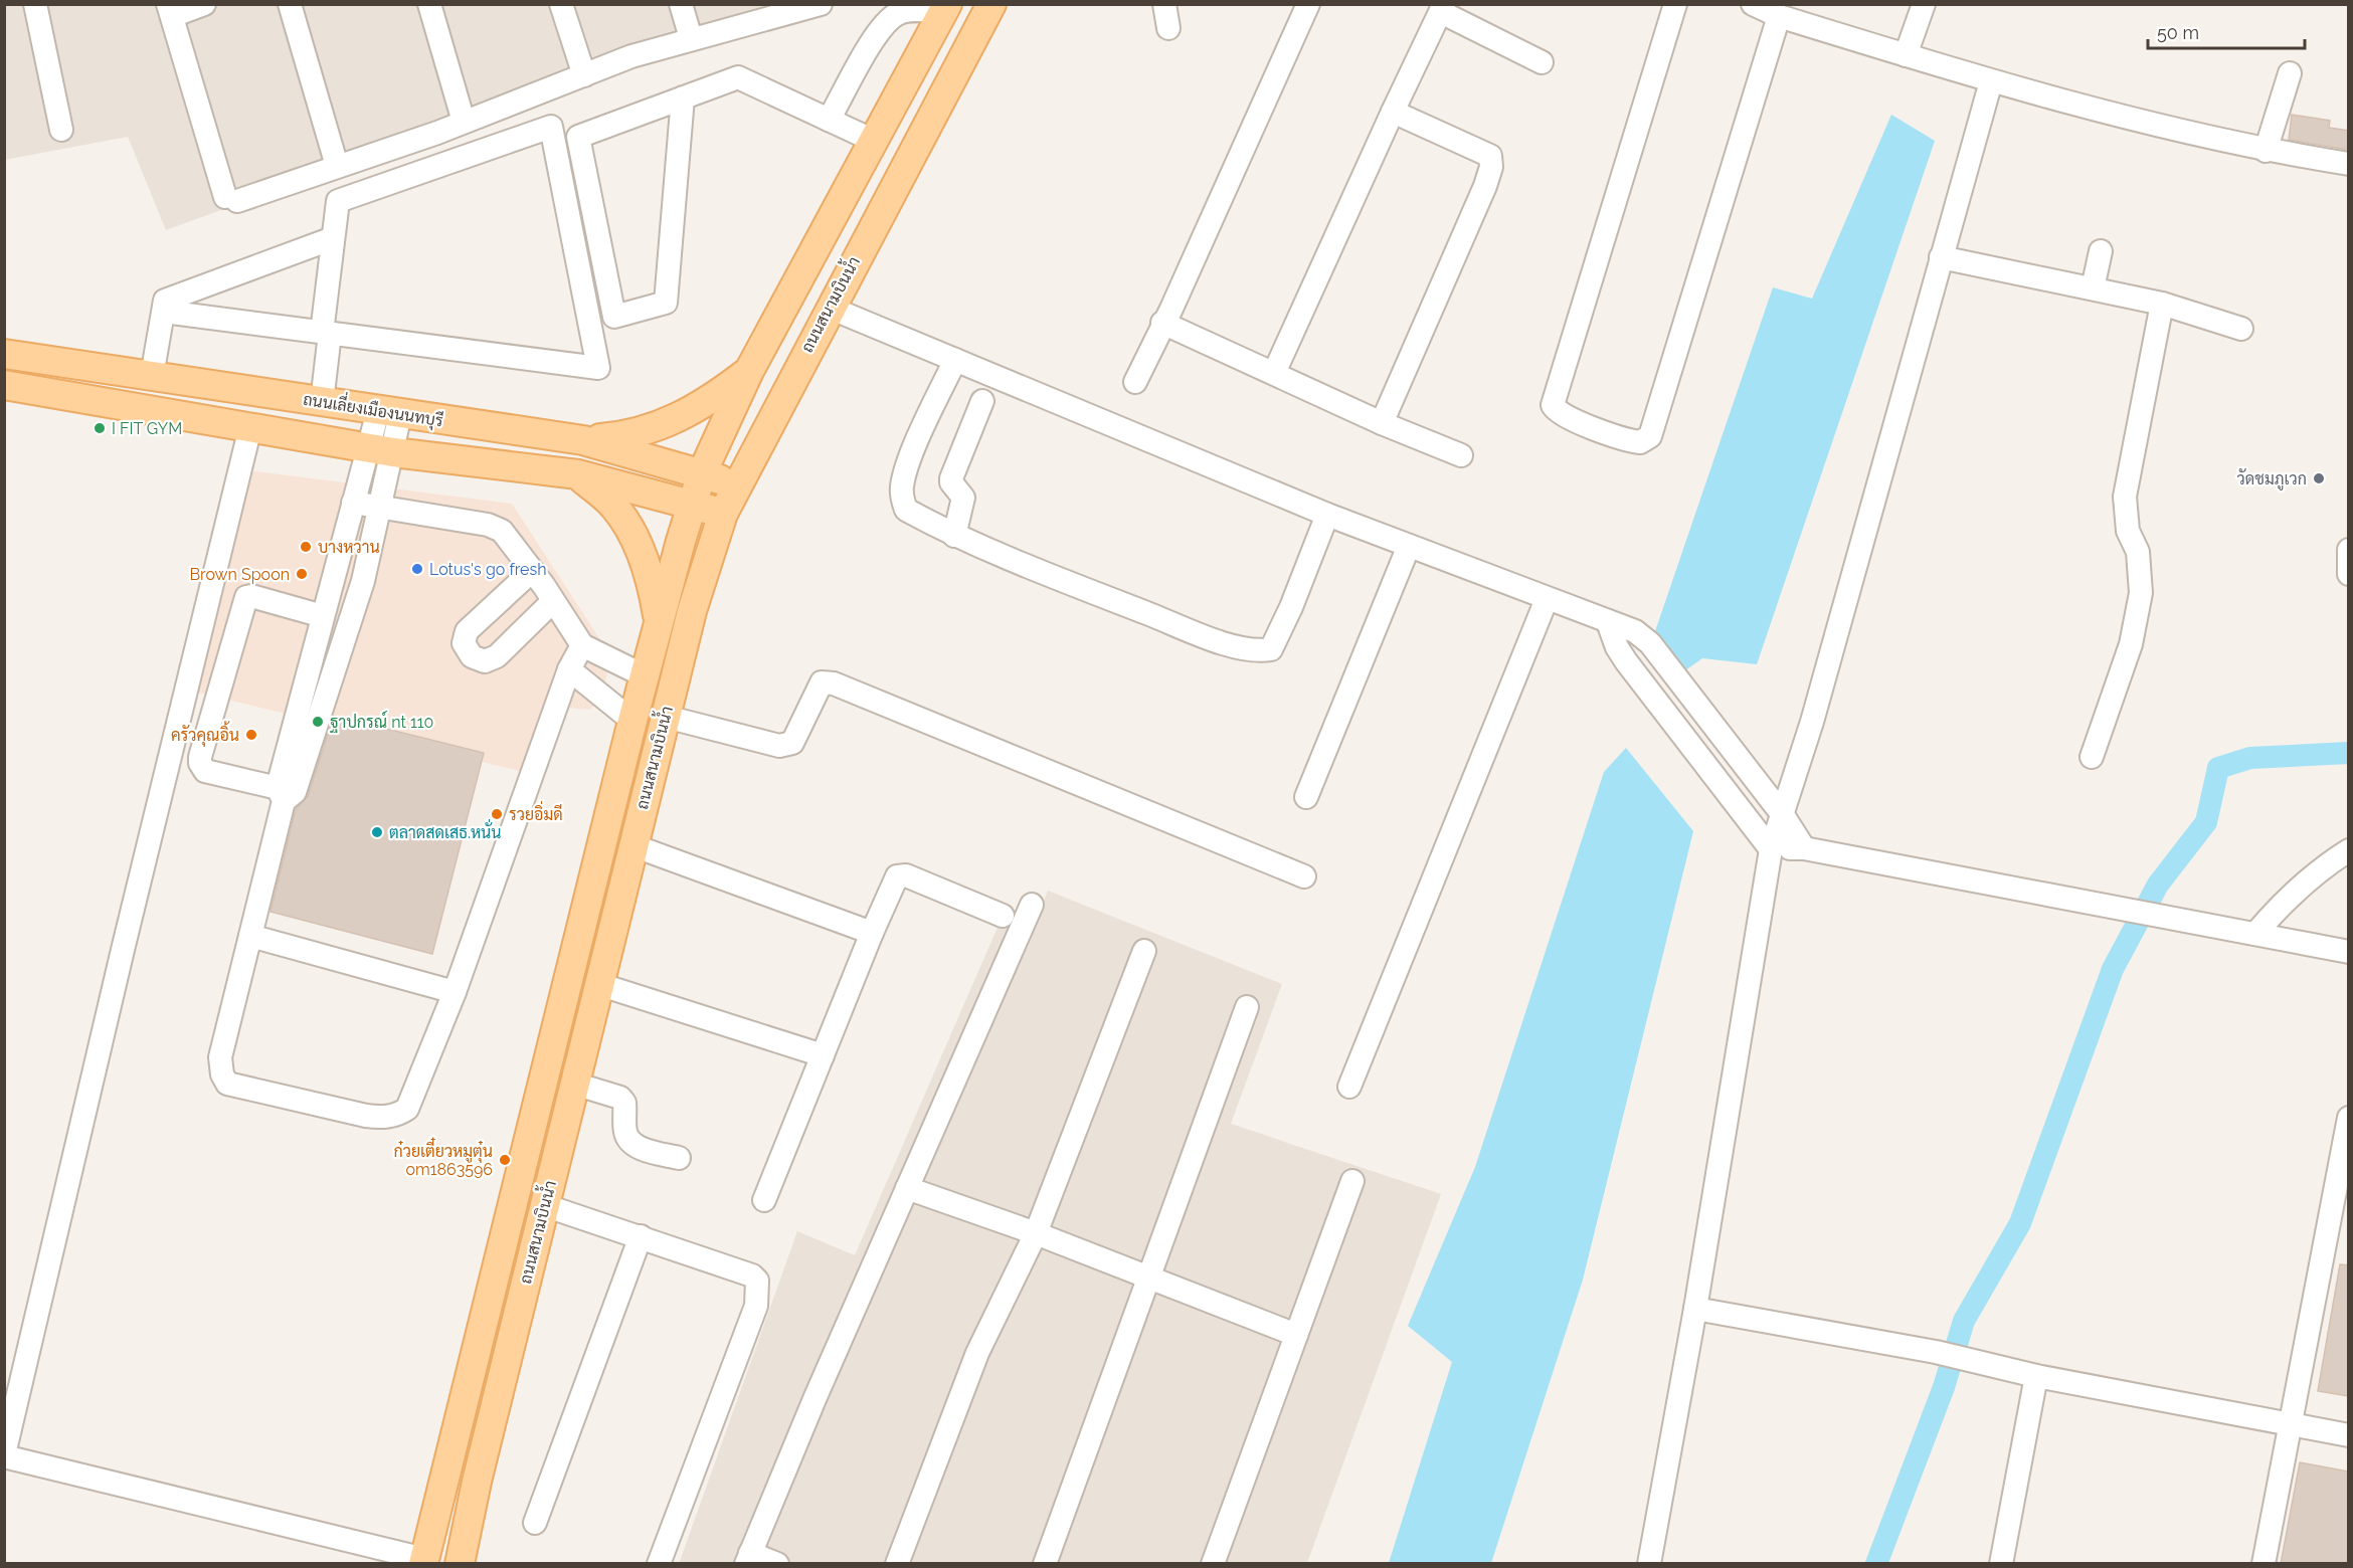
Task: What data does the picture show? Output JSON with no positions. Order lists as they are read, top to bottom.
{
  "streets": {
    "main road": ["ถนนสนามบินน้ำ", "ถนนเลี่ยงเมืองนนทบุรี"]
  },
  "crossings": [
    ["ถนนสนามบินน้ำ", "ถนนเลี่ยงเมืองนนทบุรี"]
  ],
  "places": [
    "I FIT GYM",
    "วัดชมภูเวก",
    "บางหวาน",
    "Lotus's go fresh",
    "Brown Spoon",
    "ฐาปกรณ์ nt 110",
    "ครัวคุณอิ้น",
    "รวยอิ่มดี",
    "ตลาดสดเสธ.หนั่น",
    "ก๋วยเตี๋ยวหมูตุ๋น om1863596"
  ],
  "scale_bar": "50 m"
}
